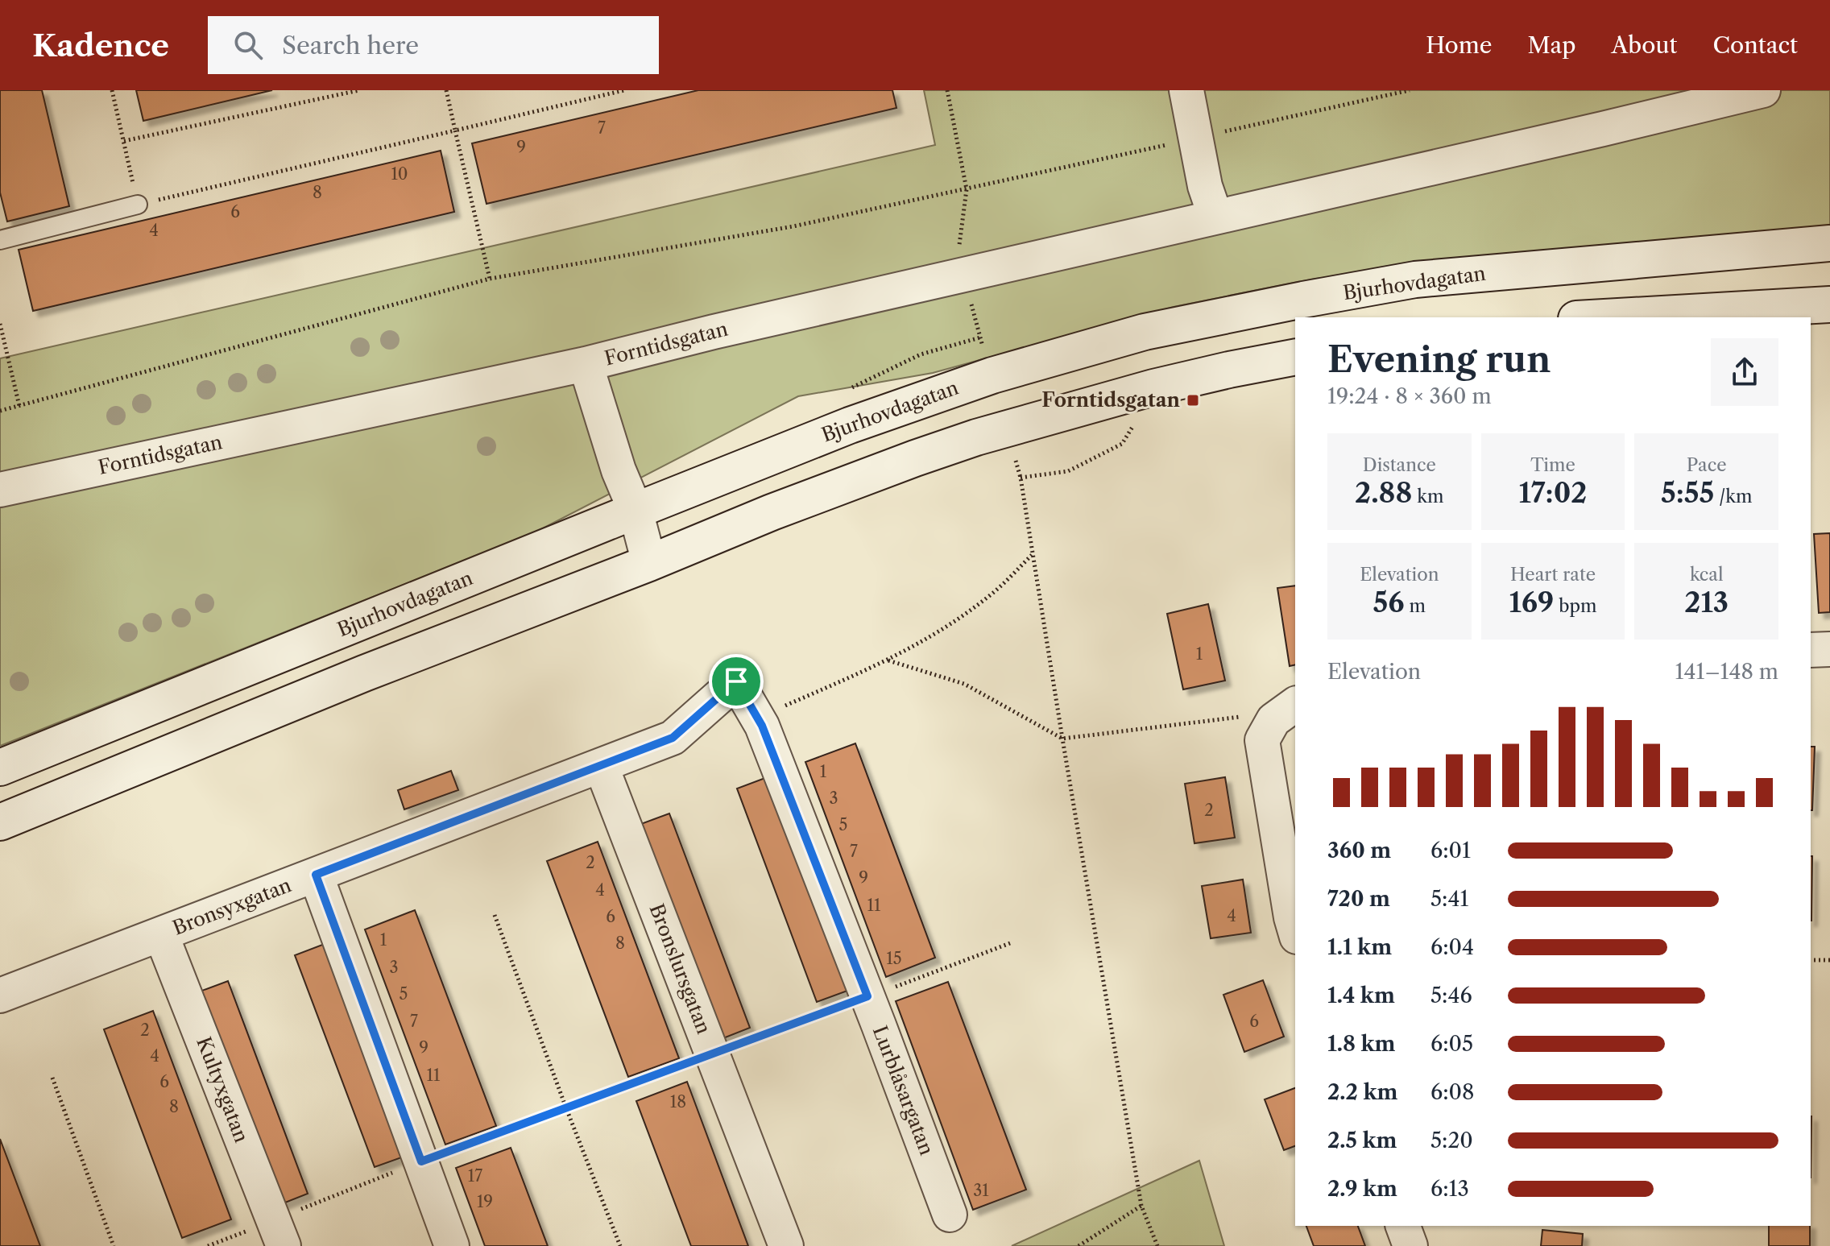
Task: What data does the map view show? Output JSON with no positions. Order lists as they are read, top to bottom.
{
  "streets": {
    "main road": ["Bjurhovdagatan"],
    "street": [
      "Forntidsgatan",
      "Bronsyxgatan",
      "Bronslursgatan",
      "Kultyxgatan",
      "Lurblåsargatan"
    ]
  },
  "crossings": [
    ["Bjurhovdagatan", "Forntidsgatan"],
    ["Bronsyxgatan", "Bronslursgatan"],
    ["Bronsyxgatan", "Kultyxgatan"],
    ["Bronsyxgatan", "Lurblåsargatan"]
  ],
  "places": {
    "transit": ["Forntidsgatan"]
  },
  "house_numbers": [
    "7",
    "9",
    "10",
    "8",
    "6",
    "4",
    "1",
    "1",
    "3",
    "2",
    "5",
    "7",
    "2",
    "9",
    "4",
    "11",
    "4",
    "6",
    "1",
    "8",
    "15",
    "3",
    "5",
    "7",
    "6",
    "2",
    "9",
    "4",
    "11",
    "6",
    "18",
    "8",
    "17",
    "31",
    "19"
  ],
  "page": {
    "header": "Kadence",
    "search": "Search here",
    "nav": [
      "Home",
      "Map",
      "About",
      "Contact"
    ],
    "heading": ["Evening run", "19:24 · 8 × 360 m"],
    "stats": [
      ["Distance", "2.88 km"],
      ["Time", "17:02"],
      ["Pace", "5:55 /km"],
      ["Elevation", "56 m"],
      ["Heart rate", "169 bpm"],
      ["kcal", "213"]
    ],
    "chart": ["Elevation", "141–148 m"],
    "list": [
      {
        "name": "360 m",
        "note": "6:01"
      },
      {
        "name": "720 m",
        "note": "5:41"
      },
      {
        "name": "1.1 km",
        "note": "6:04"
      },
      {
        "name": "1.4 km",
        "note": "5:46"
      },
      {
        "name": "1.8 km",
        "note": "6:05"
      },
      {
        "name": "2.2 km",
        "note": "6:08"
      },
      {
        "name": "2.5 km",
        "note": "5:20"
      },
      {
        "name": "2.9 km",
        "note": "6:13"
      }
    ]
  }
}
